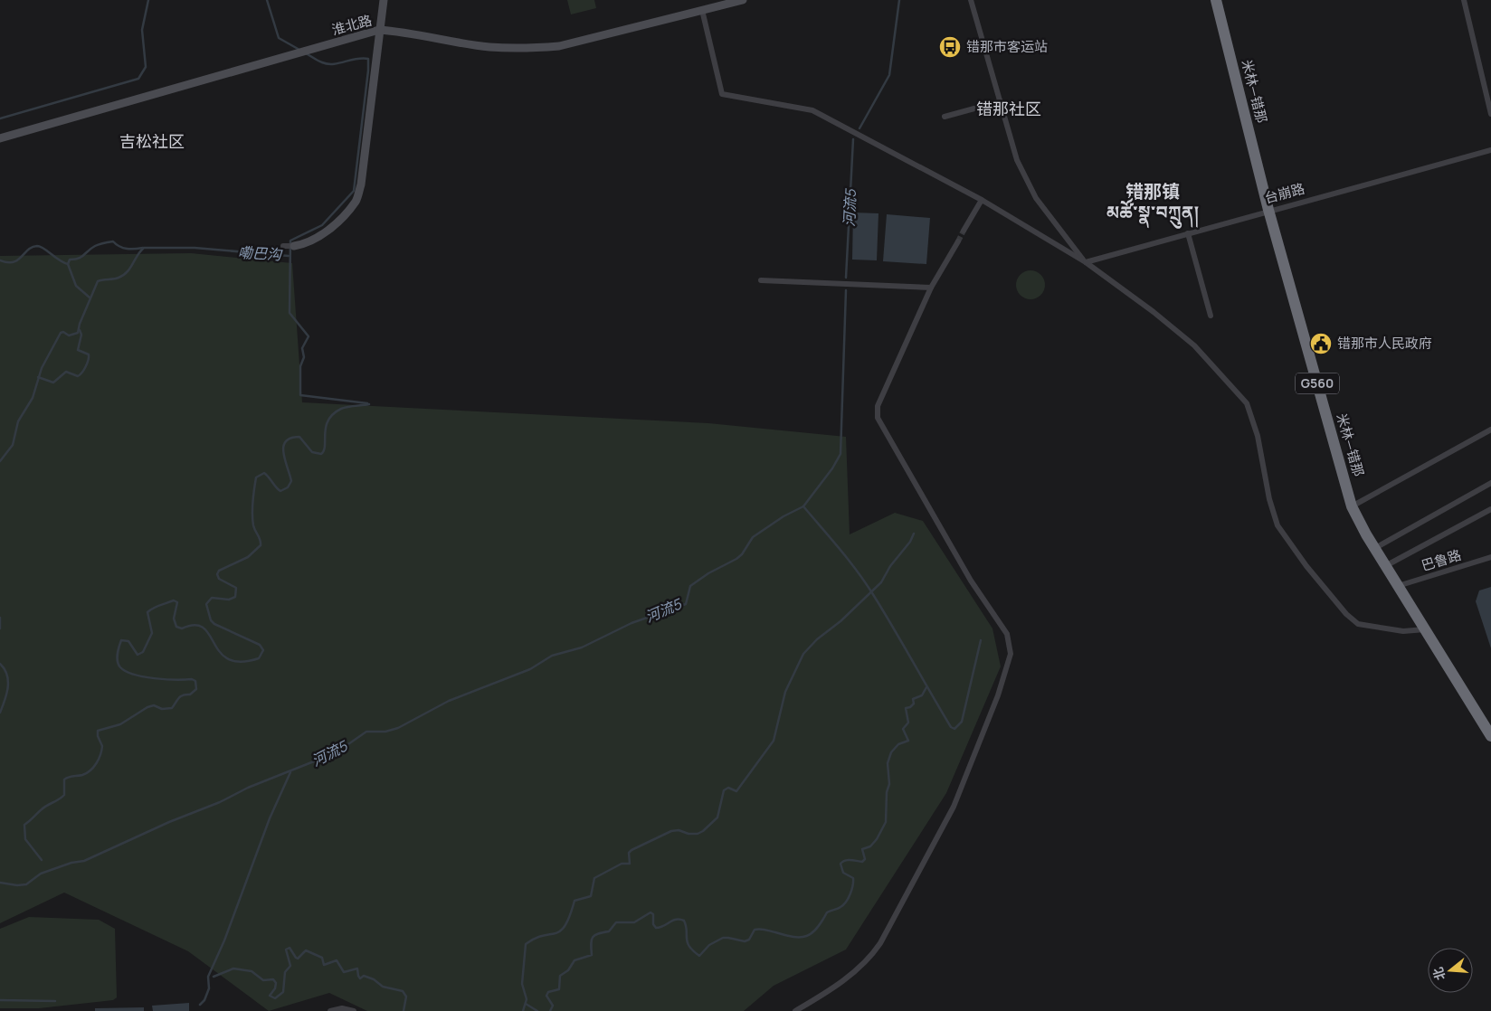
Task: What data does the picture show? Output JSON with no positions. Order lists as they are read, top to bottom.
{
  "streets": {
    "highway": ["米林—错那", "G560"],
    "street": ["淮北路", "台崩路", "巴鲁路"]
  },
  "crossings": [
    ["米林—错那", "台崩路"],
    ["米林—错那", "巴鲁路"]
  ],
  "districts": ["错那社区", "吉松社区", "错那镇 མཚོ་སྣ་བཀྲུན།"],
  "water": ["河流5", "嘞巴沟"],
  "places": {
    "bus stop": ["错那市客运站"],
    "public building": ["错那市人民政府"]
  },
  "north": "left"
}
